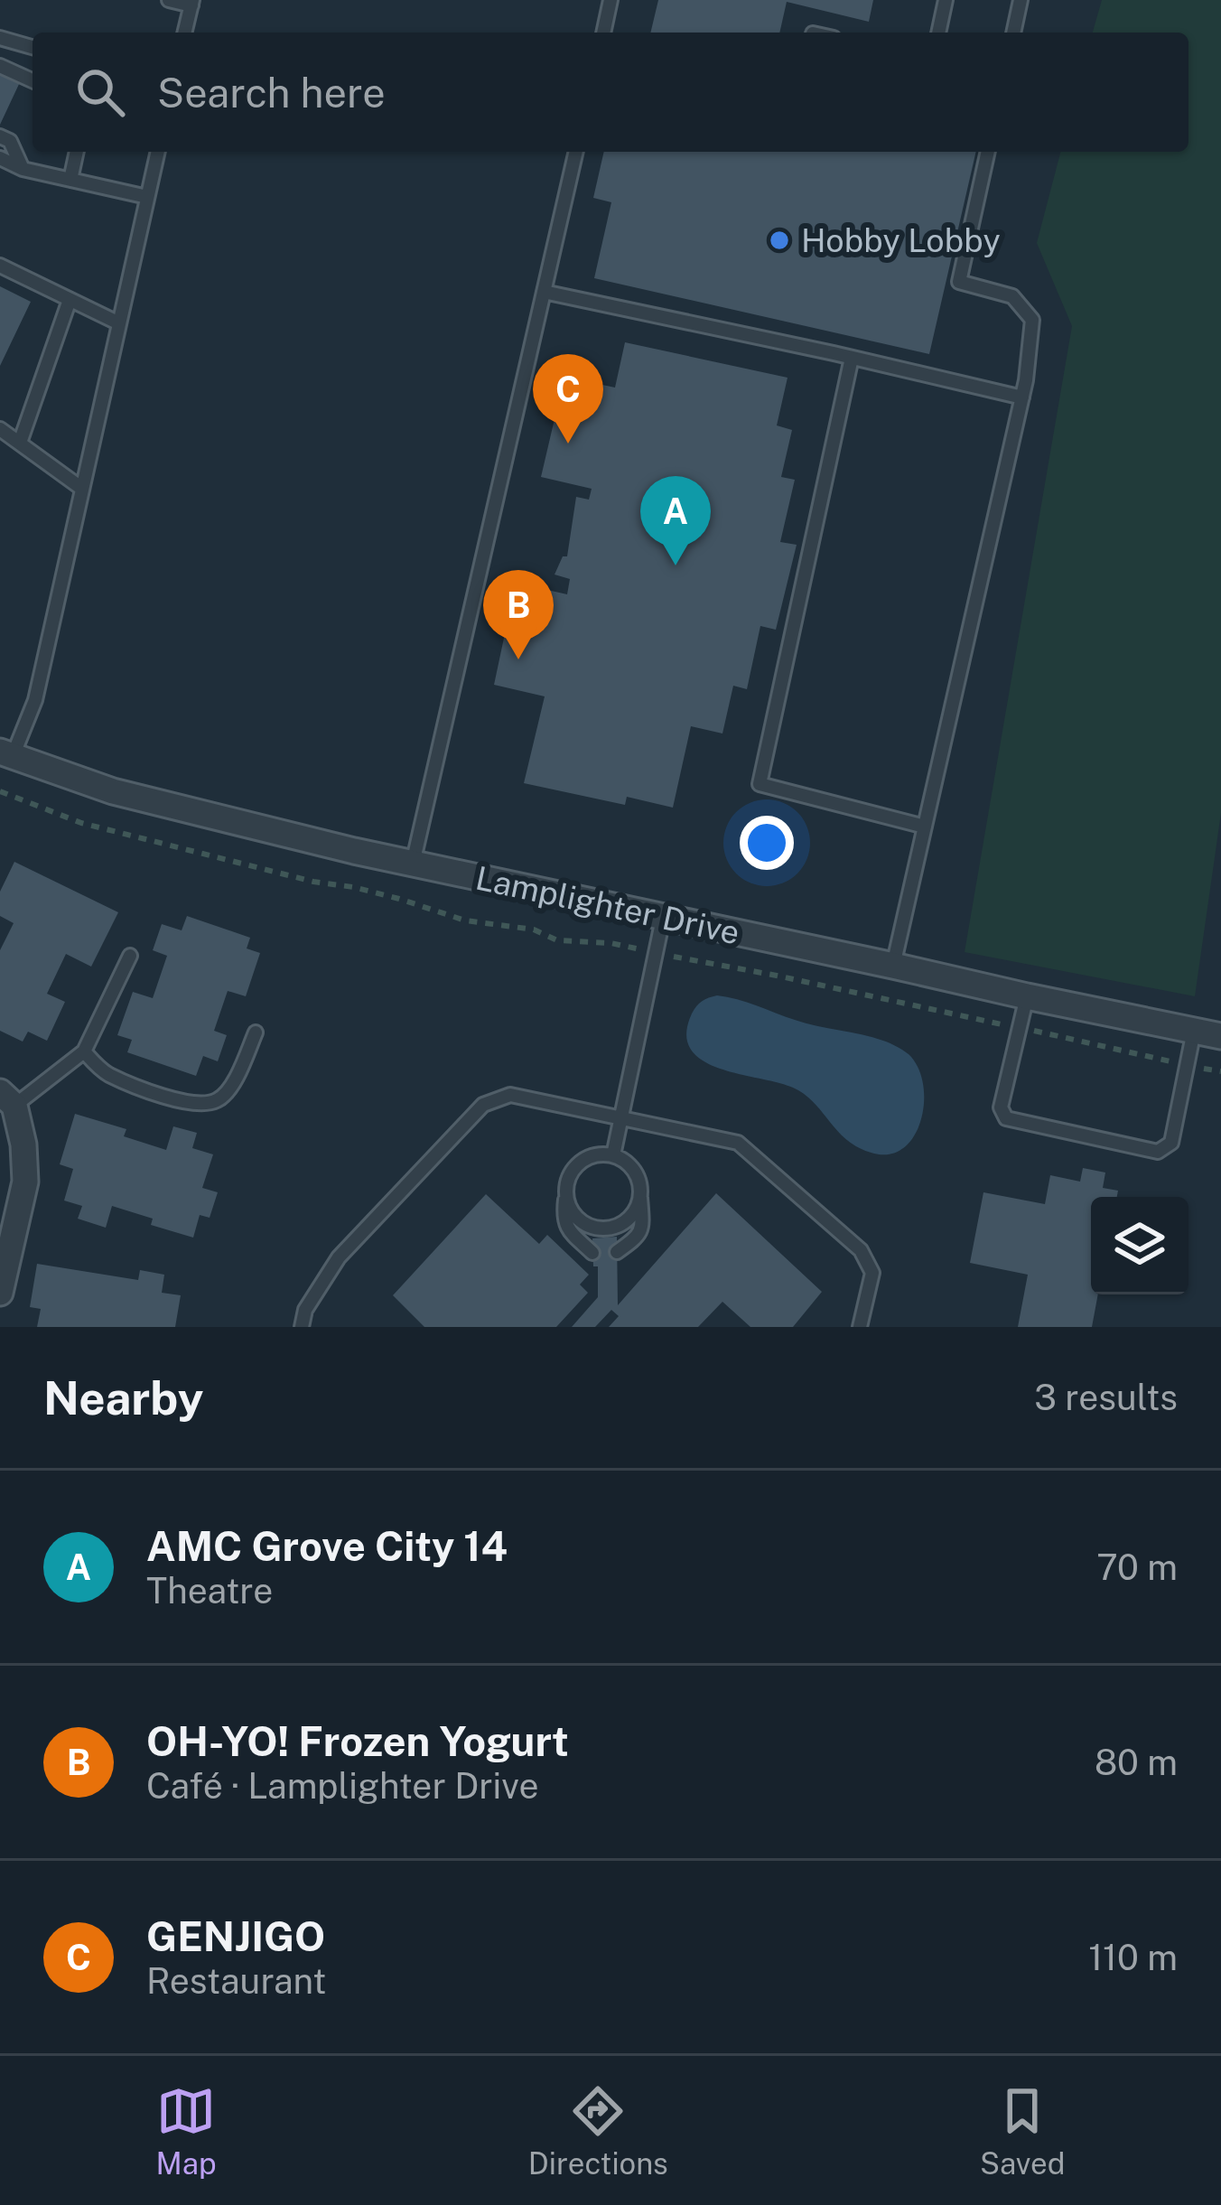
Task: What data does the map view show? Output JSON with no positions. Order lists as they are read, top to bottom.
{
  "streets": {
    "street": ["Lamplighter Drive"]
  },
  "places": ["Hobby Lobby"],
  "page": {
    "search": "Search here",
    "pins": ["C", "A", "B"],
    "heading": ["Nearby", "3 results"],
    "list": [
      {
        "mark": "A",
        "name": "AMC Grove City 14",
        "note": "Theatre",
        "value": "70 m"
      },
      {
        "mark": "B",
        "name": "OH-YO! Frozen Yogurt",
        "note": "Café · Lamplighter Drive",
        "value": "80 m"
      },
      {
        "mark": "C",
        "name": "GENJIGO",
        "note": "Restaurant",
        "value": "110 m"
      }
    ],
    "nav": ["Map", "Directions", "Saved"]
  }
}
